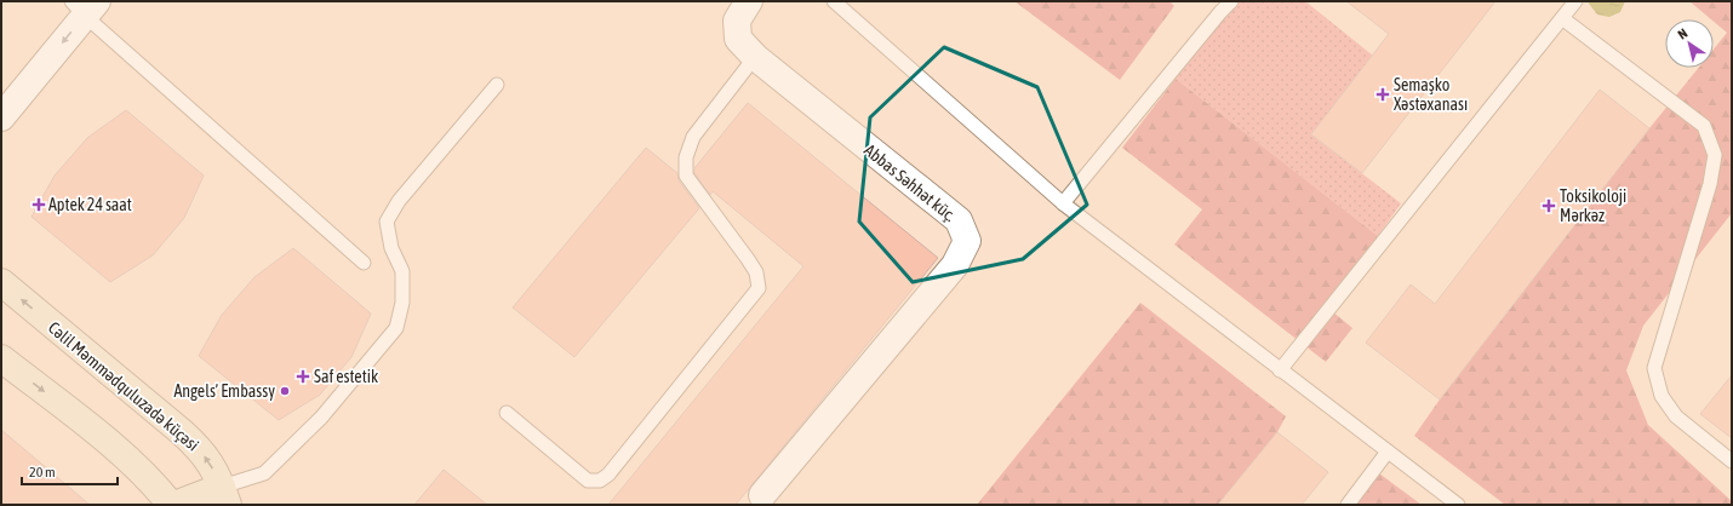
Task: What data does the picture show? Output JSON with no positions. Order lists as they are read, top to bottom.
{
  "streets": {
    "main road": ["Cəlil Məmmədquluzadə küçəsi"],
    "street": ["Abbas Səhhət küç."]
  },
  "places": {
    "health": [
      "Semaşko Xəstəxanası",
      "Aptek 24 saat",
      "Toksikoloji Mərkəz",
      "Saf estetik"
    ],
    "other": ["Angels’ Embassy"]
  },
  "scale_bar": "20 m",
  "north": "top left"
}
